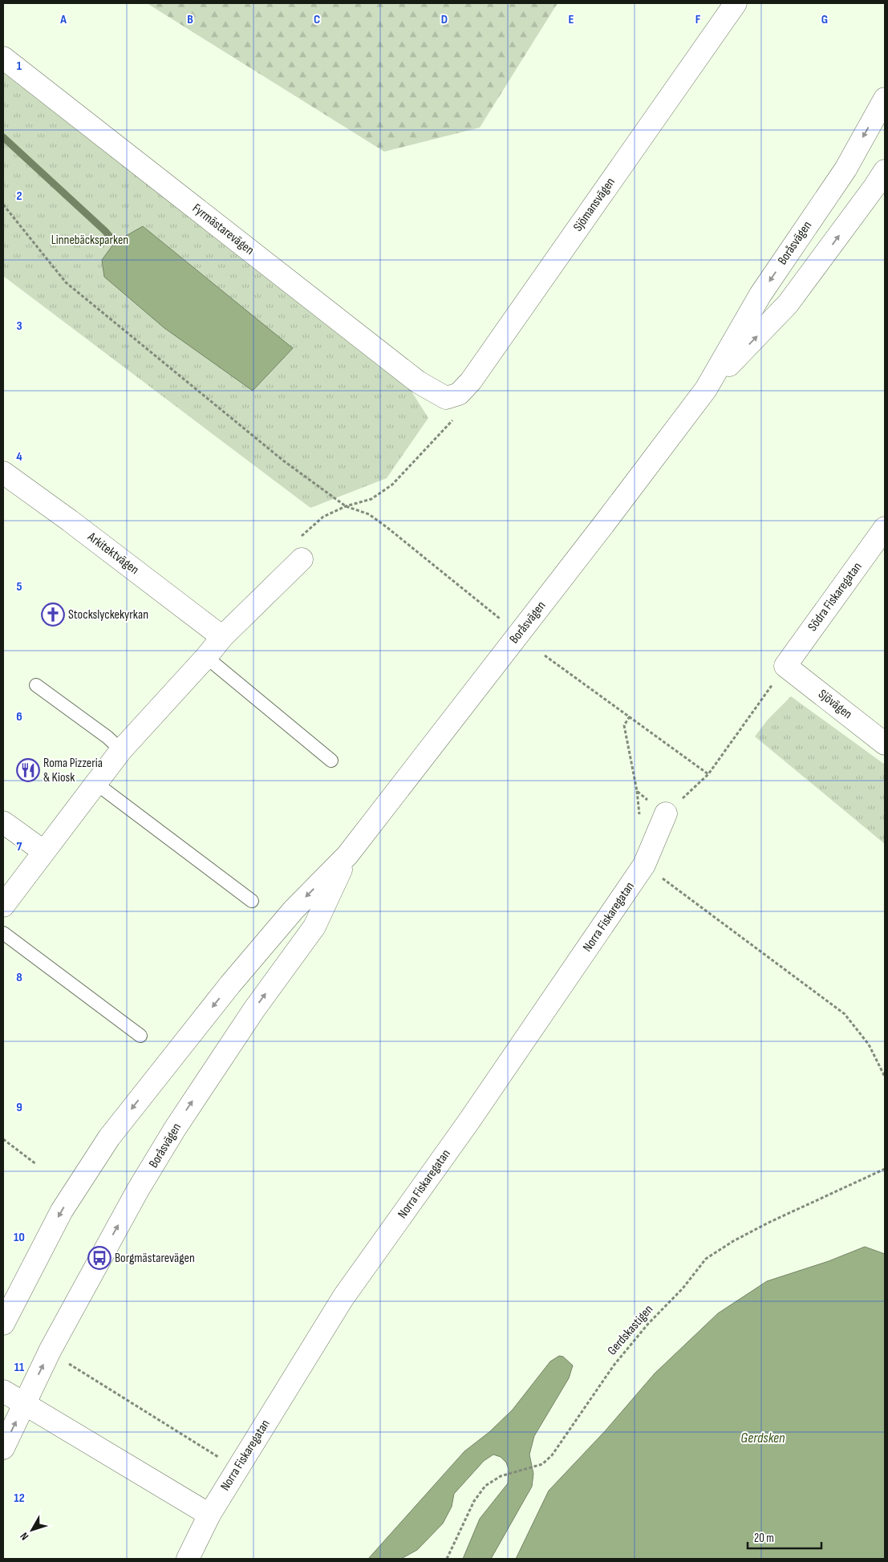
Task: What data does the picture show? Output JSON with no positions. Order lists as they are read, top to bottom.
{
  "streets": {
    "street": [
      "Sjömansvägen",
      "Fyrmästarevägen",
      "Boråsvägen",
      "Arkitektvägen",
      "Södra Fiskaregatan",
      "Sjövägen",
      "Norra Fiskaregatan"
    ],
    "path": ["Gerdskastigen"]
  },
  "crossings": [
    ["Sjömansvägen", "Fyrmästarevägen"],
    ["Södra Fiskaregatan", "Sjövägen"]
  ],
  "water": ["Gerdsken"],
  "parks": ["Linnebäcksparken"],
  "places": {
    "church": ["Stockslyckekyrkan"],
    "restaurant": ["Roma Pizzeria & Kiosk"],
    "bus stop": ["Borgmästarevägen"]
  },
  "scale_bar": "20 m",
  "north": "bottom left",
  "grid": {
    "columns": [
      "A",
      "B",
      "C",
      "D",
      "E",
      "F",
      "G"
    ],
    "rows": [
      "1",
      "2",
      "3",
      "4",
      "5",
      "6",
      "7",
      "8",
      "9",
      "10",
      "11",
      "12"
    ]
  }
}
